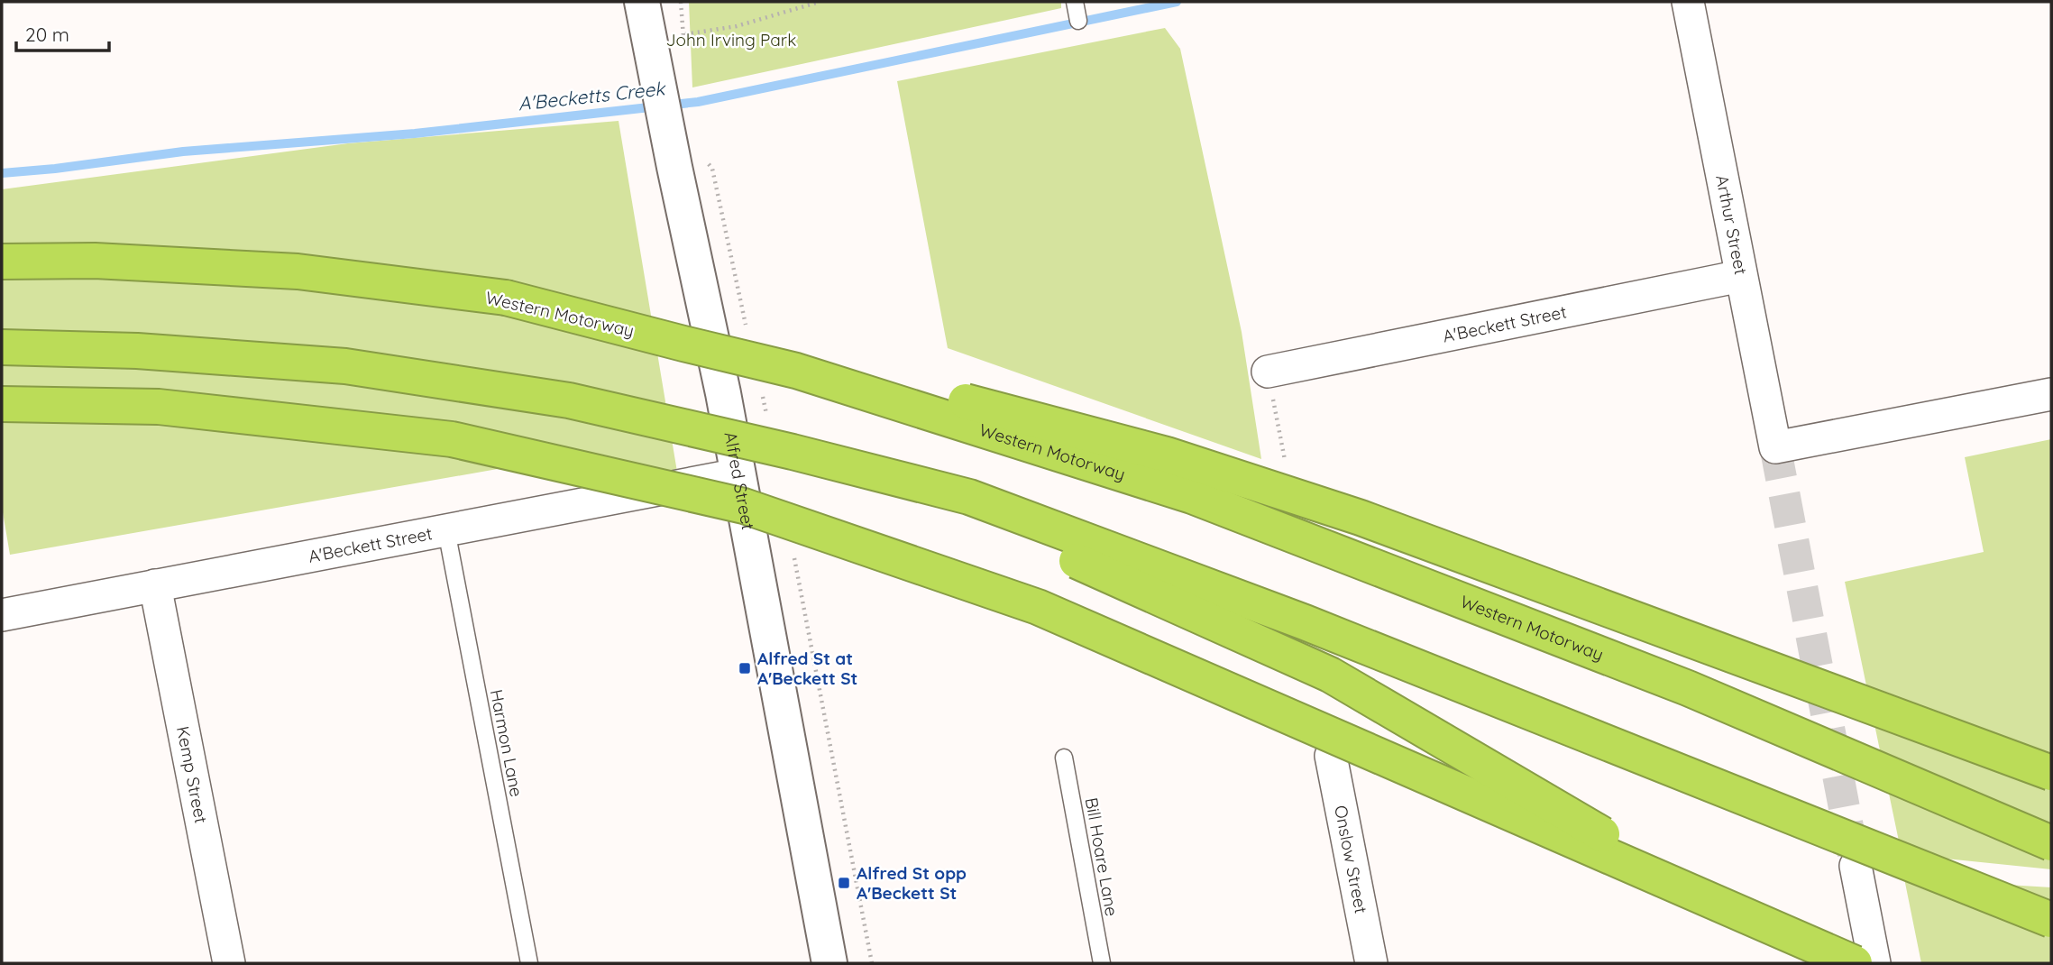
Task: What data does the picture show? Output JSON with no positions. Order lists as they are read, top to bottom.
{
  "streets": {
    "highway": ["Western Motorway"],
    "street": [
      "Arthur Street",
      "A'Beckett Street",
      "Alfred Street",
      "Kemp Street",
      "Onslow Street"
    ],
    "lane": ["Harmon Lane", "Bill Hoare Lane"]
  },
  "crossings": [
    ["Arthur Street", "A'Beckett Street"],
    ["A'Beckett Street", "Alfred Street"],
    ["A'Beckett Street", "Harmon Lane"],
    ["A'Beckett Street", "Kemp Street"]
  ],
  "water": ["A'Becketts Creek"],
  "parks": ["John Irving Park"],
  "places": {
    "transit": ["Alfred St at A'Beckett St", "Alfred St opp A'Beckett St"]
  },
  "scale_bar": "20 m"
}
